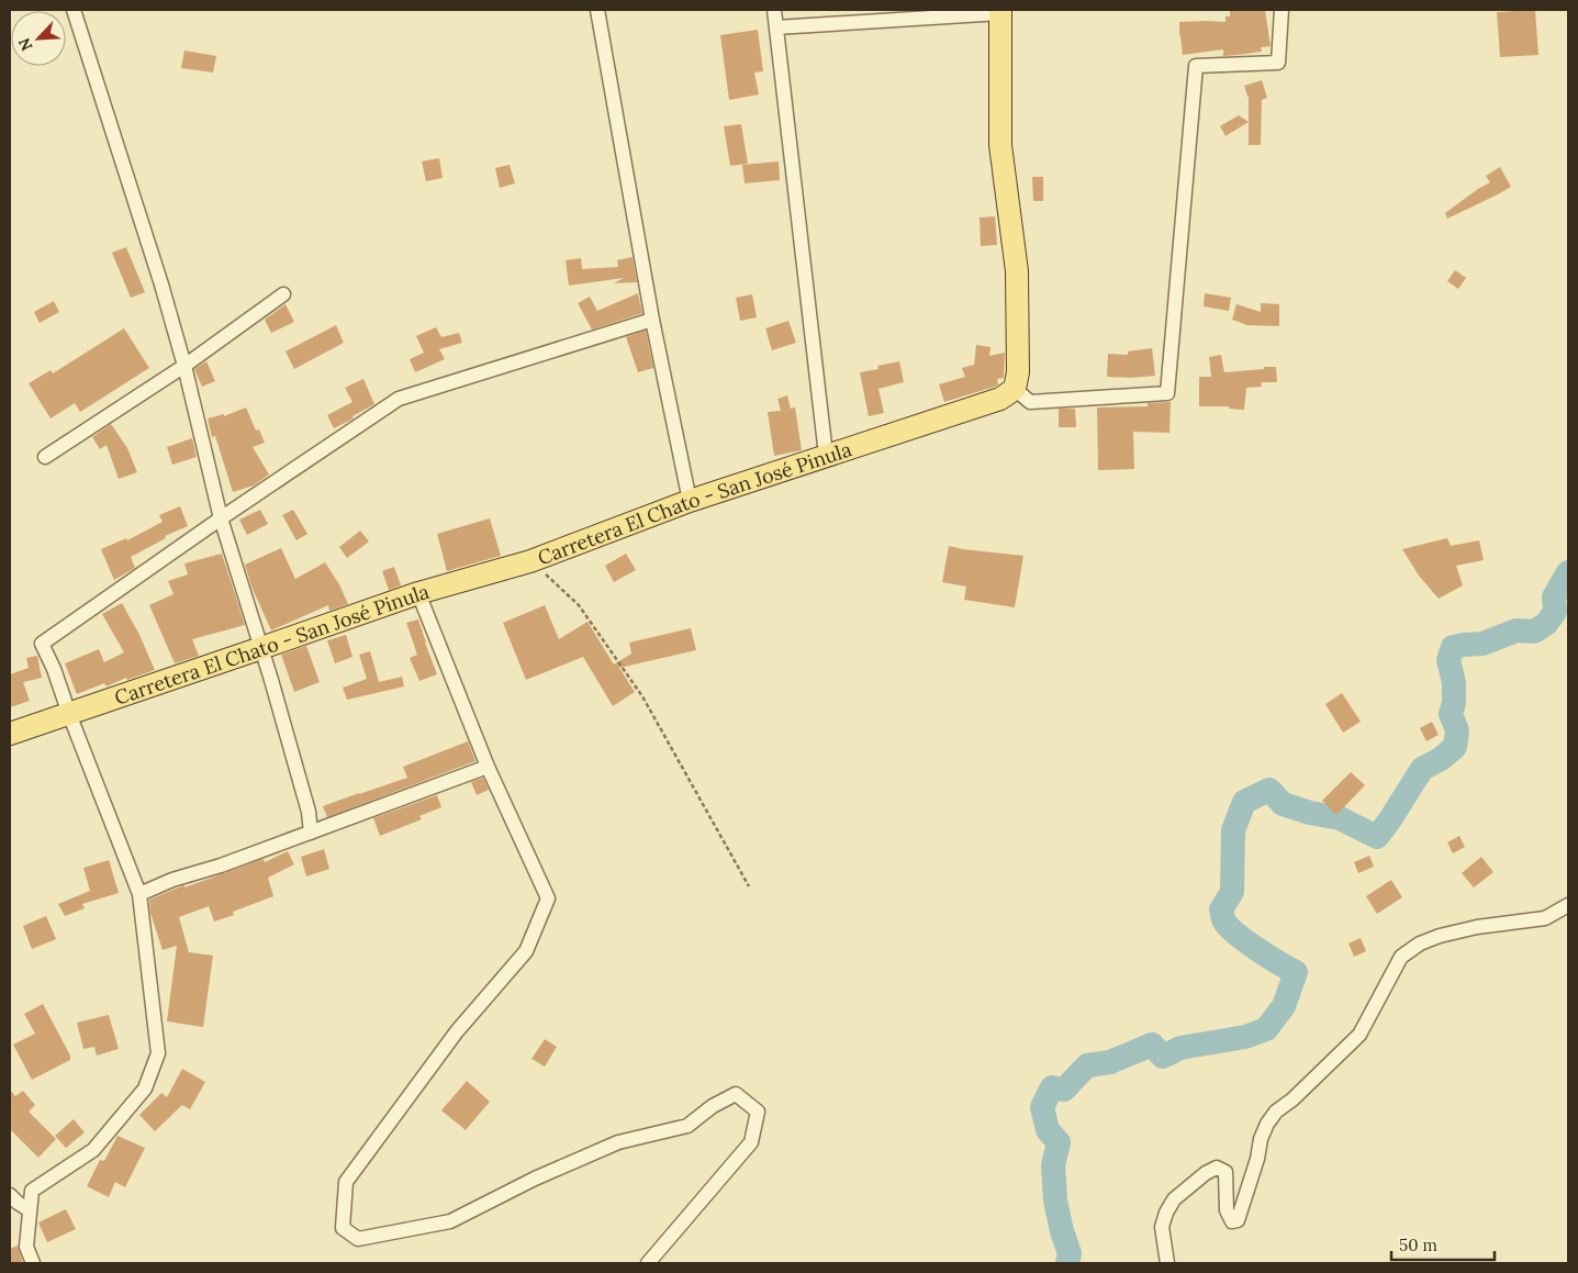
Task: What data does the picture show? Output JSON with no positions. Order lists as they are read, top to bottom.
{
  "streets": {
    "main road": ["Carretera El Chato - San José Pinula"]
  },
  "scale_bar": "50 m",
  "north": "bottom left"
}
